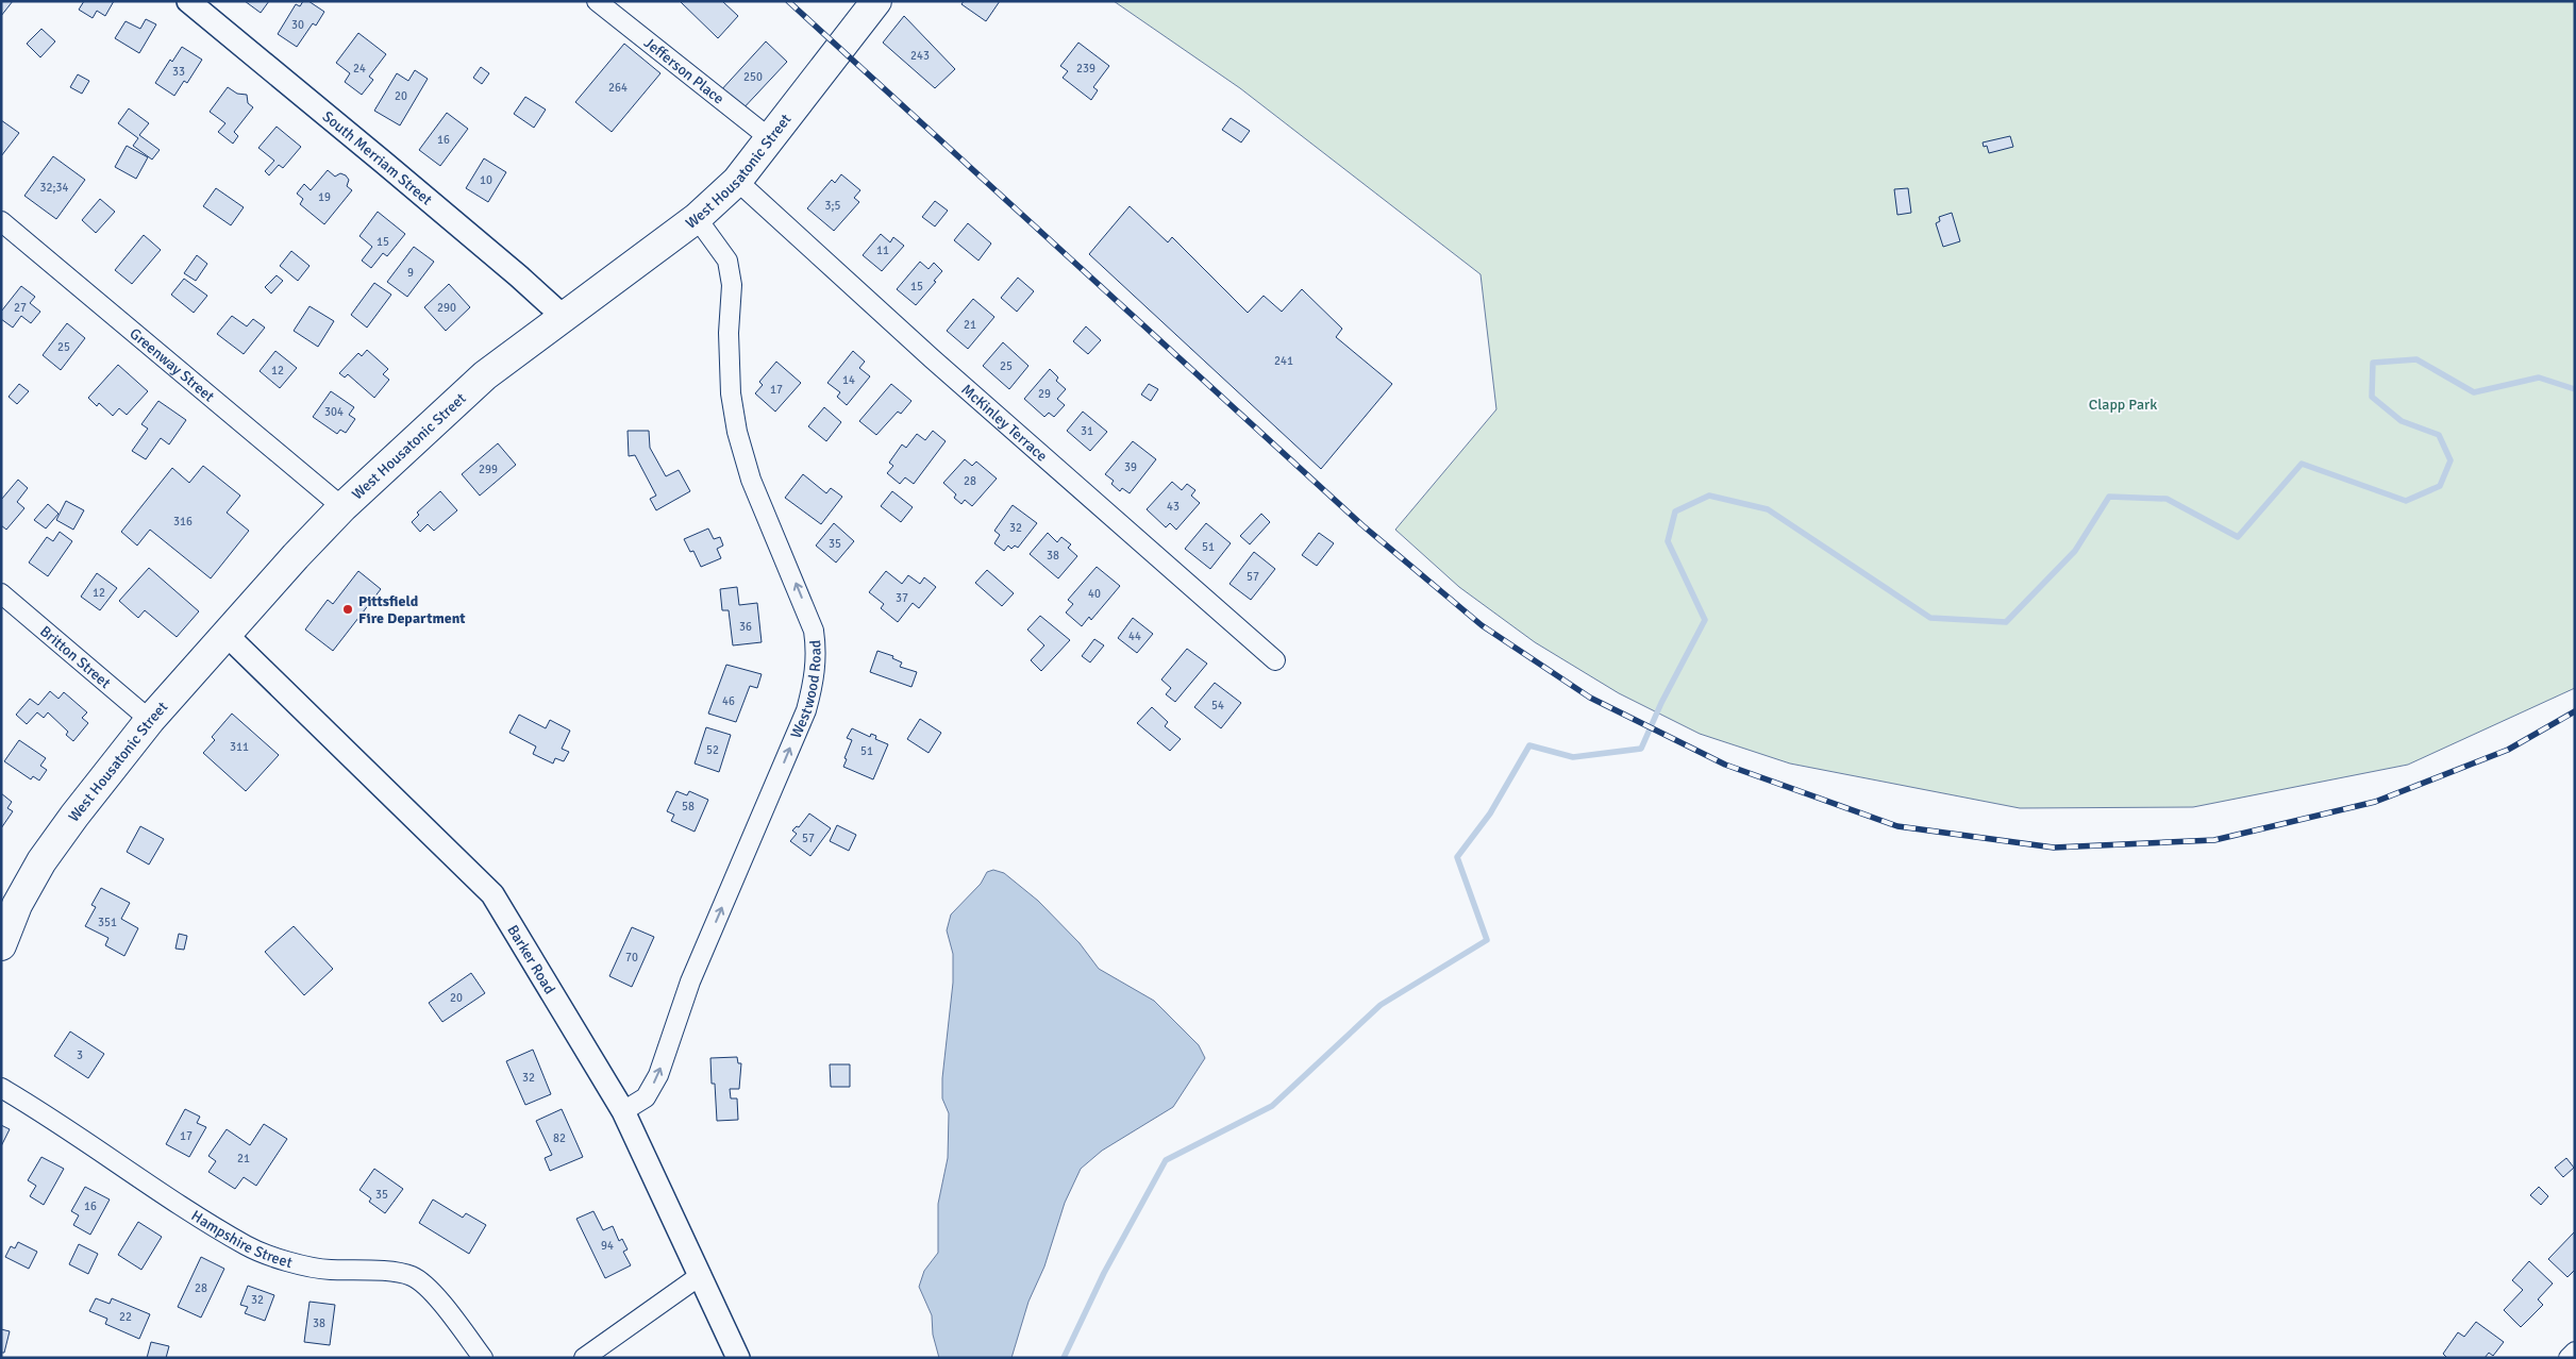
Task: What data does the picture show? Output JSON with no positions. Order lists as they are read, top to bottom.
{
  "streets": {
    "highway": ["West Housatonic Street"],
    "street": [
      "Jefferson Place",
      "South Merriam Street",
      "Greenway Street",
      "McKinley Terrace",
      "Britton Street",
      "Westwood Road",
      "Barker Road",
      "Hampshire Street"
    ]
  },
  "crossings": [
    ["Jefferson Place", "West Housatonic Street"],
    ["South Merriam Street", "West Housatonic Street"],
    ["West Housatonic Street", "Greenway Street"],
    ["West Housatonic Street", "McKinley Terrace"],
    ["West Housatonic Street", "Britton Street"],
    ["West Housatonic Street", "Westwood Road"],
    ["West Housatonic Street", "Barker Road"],
    ["Westwood Road", "Barker Road"]
  ],
  "one_way": ["Westwood Road"],
  "parks": ["Clapp Park"],
  "places": ["Pittsfield Fire Department"],
  "house_numbers": [
    "30",
    "243",
    "24",
    "239",
    "33",
    "250",
    "264",
    "20",
    "16",
    "10",
    "32;34",
    "19",
    "3;5",
    "15",
    "11",
    "9",
    "15",
    "27",
    "290",
    "21",
    "25",
    "241",
    "25",
    "12",
    "14",
    "17",
    "29",
    "304",
    "31",
    "39",
    "299",
    "28",
    "43",
    "316",
    "32",
    "35",
    "51",
    "38",
    "57",
    "12",
    "40",
    "37",
    "36",
    "44",
    "46",
    "54",
    "311",
    "52",
    "51",
    "58",
    "57",
    "351",
    "70",
    "20",
    "3",
    "32",
    "17",
    "82",
    "21",
    "35",
    "16",
    "94",
    "28",
    "32",
    "22",
    "38"
  ]
}
